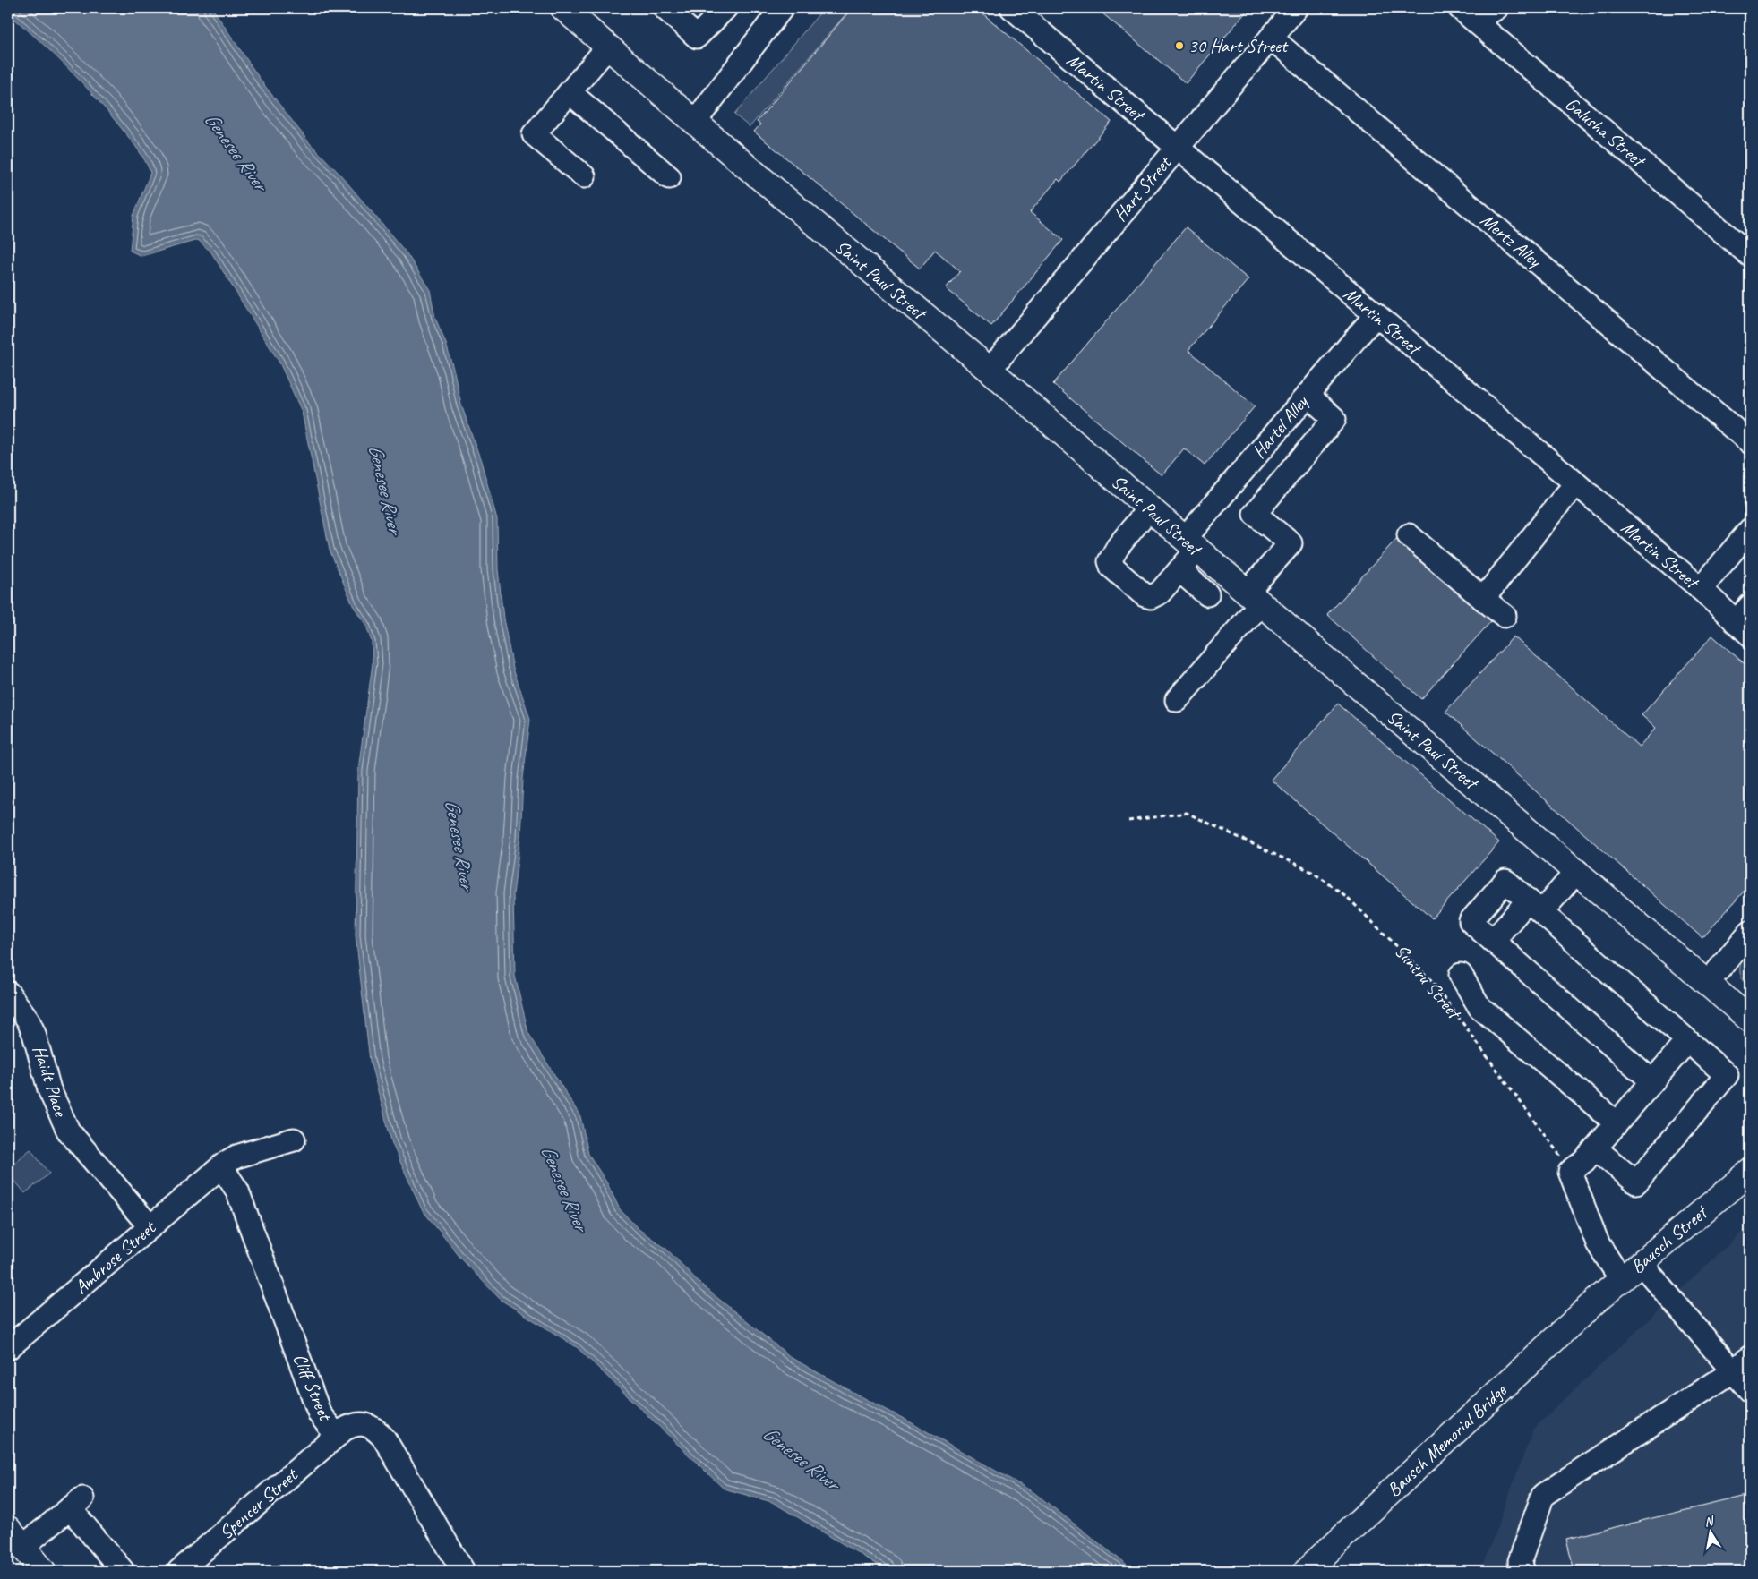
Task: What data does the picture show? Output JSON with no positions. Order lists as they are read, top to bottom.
{
  "streets": {
    "main road": ["Saint Paul Street", "Bausch Street", "Bausch Memorial Bridge"],
    "street": [
      "Martin Street",
      "Galusha Street",
      "Hart Street",
      "Mertz Alley",
      "Hartel Alley",
      "Haidt Place",
      "Ambrose Street",
      "Cliff Street",
      "Spencer Street"
    ],
    "path": ["Suntru Street"]
  },
  "crossings": [
    ["Martin Street", "Hart Street"],
    ["Martin Street", "Hartel Alley"],
    ["Hart Street", "Mertz Alley"],
    ["Hart Street", "Saint Paul Street"],
    ["Saint Paul Street", "Hartel Alley"],
    ["Haidt Place", "Ambrose Street"],
    ["Bausch Street", "Bausch Memorial Bridge"],
    ["Ambrose Street", "Cliff Street"],
    ["Cliff Street", "Spencer Street"]
  ],
  "water": ["Genesee River"],
  "places": ["30 Hart Street"],
  "north": "top"
}
